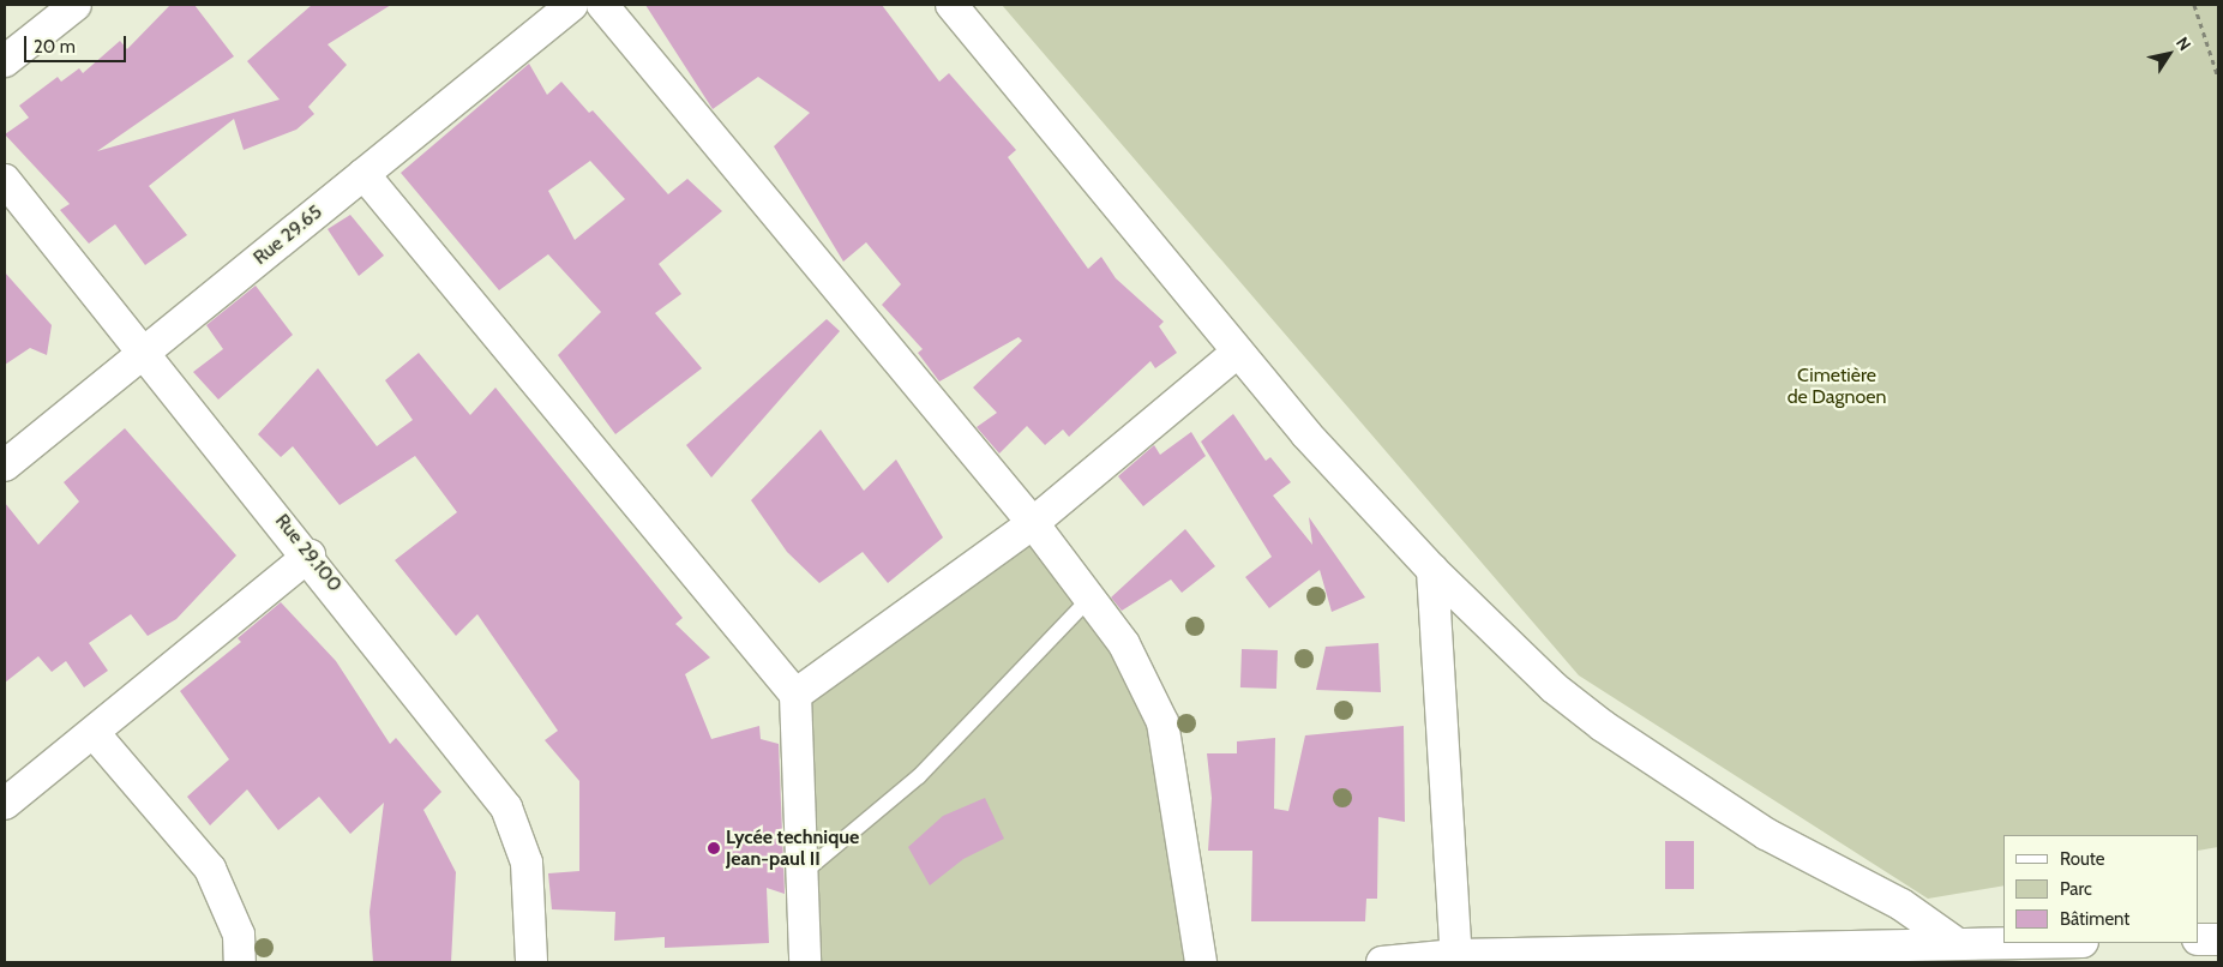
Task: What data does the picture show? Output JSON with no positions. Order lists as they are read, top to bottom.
{
  "streets": {
    "street": ["Rue 29.65", "Rue 29.100"]
  },
  "crossings": [
    ["Rue 29.65", "Rue 29.100"]
  ],
  "parks": ["Cimetière de Dagnoen"],
  "places": ["Lycée technique Jean-paul II"],
  "legend": ["Route", "Parc", "Bâtiment"],
  "scale_bar": "20 m",
  "north": "top right"
}
